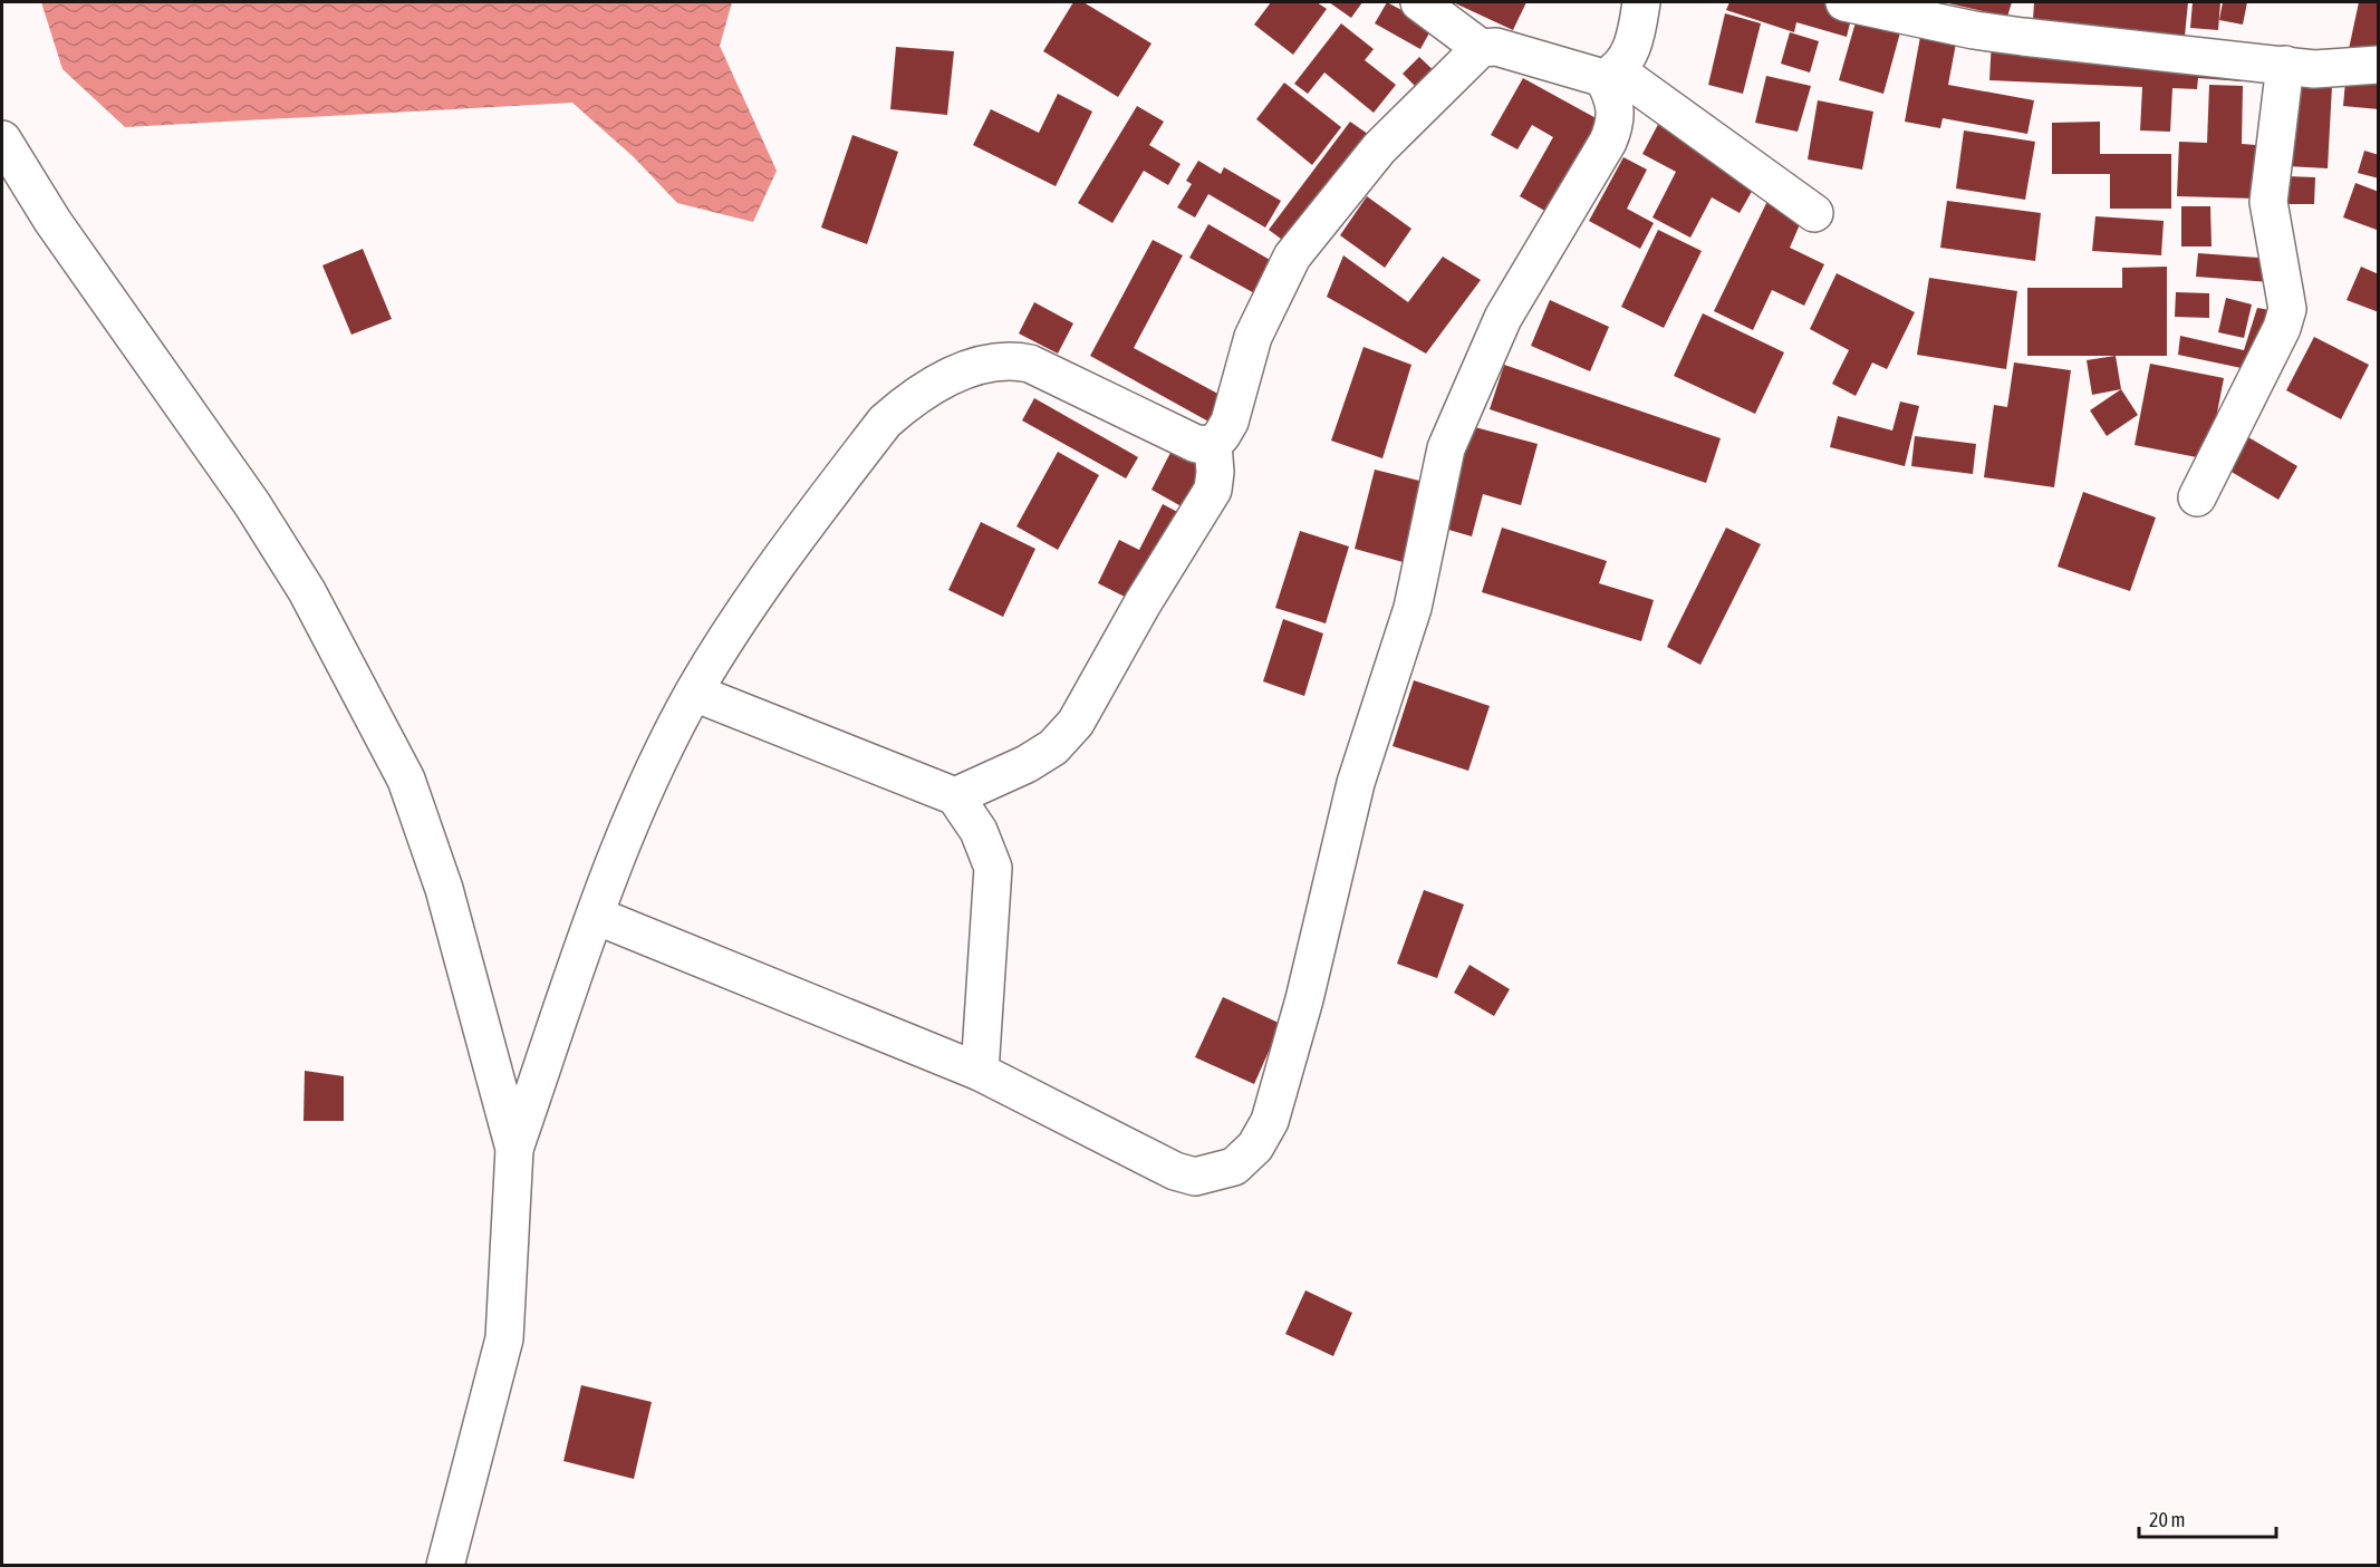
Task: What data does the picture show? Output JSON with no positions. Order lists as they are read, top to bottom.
{
  "scale_bar": "20 m"
}
